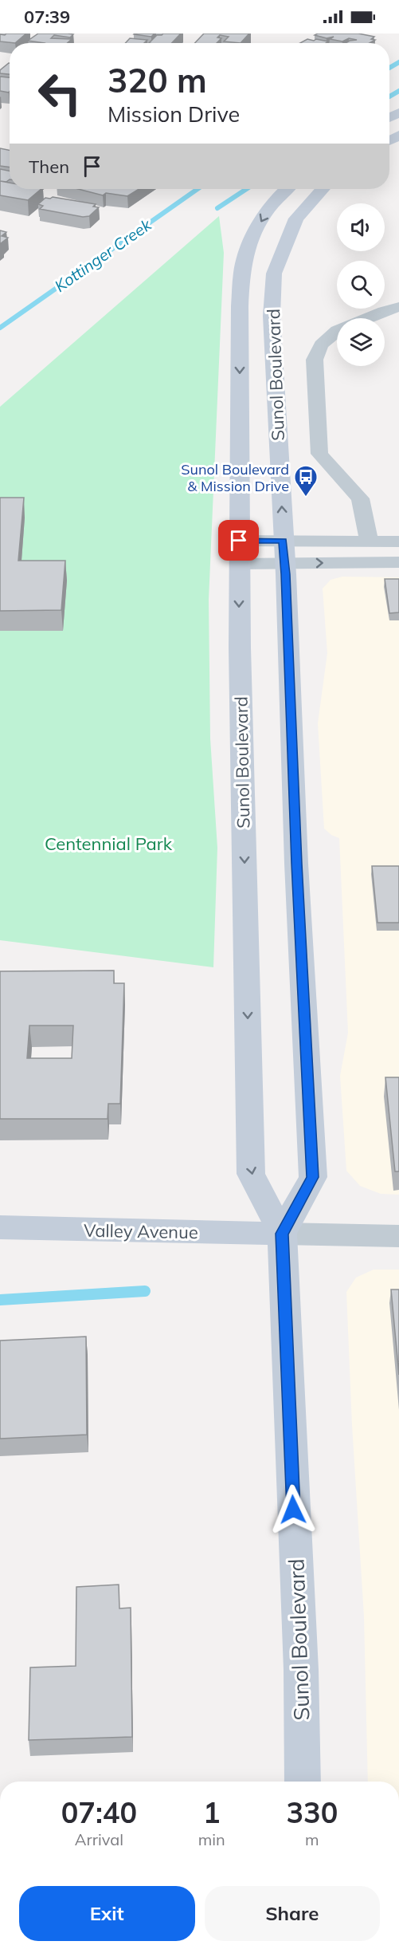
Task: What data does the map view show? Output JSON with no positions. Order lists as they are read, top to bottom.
{
  "streets": {
    "main road": ["Sunol Boulevard", "Valley Avenue"]
  },
  "crossings": [
    ["Sunol Boulevard", "Valley Avenue"]
  ],
  "water": ["Kottinger Creek"],
  "parks": ["Centennial Park"],
  "places": {
    "bus stop": ["Sunol Boulevard & Mission Drive"]
  },
  "page": {
    "status": "07:39",
    "turn": ["320 m", "Mission Drive"],
    "then": "Then",
    "eta": [
      "07:40",
      "Arrival",
      "1",
      "min",
      "330",
      "m"
    ],
    "buttons": ["Exit", "Share"]
  }
}
